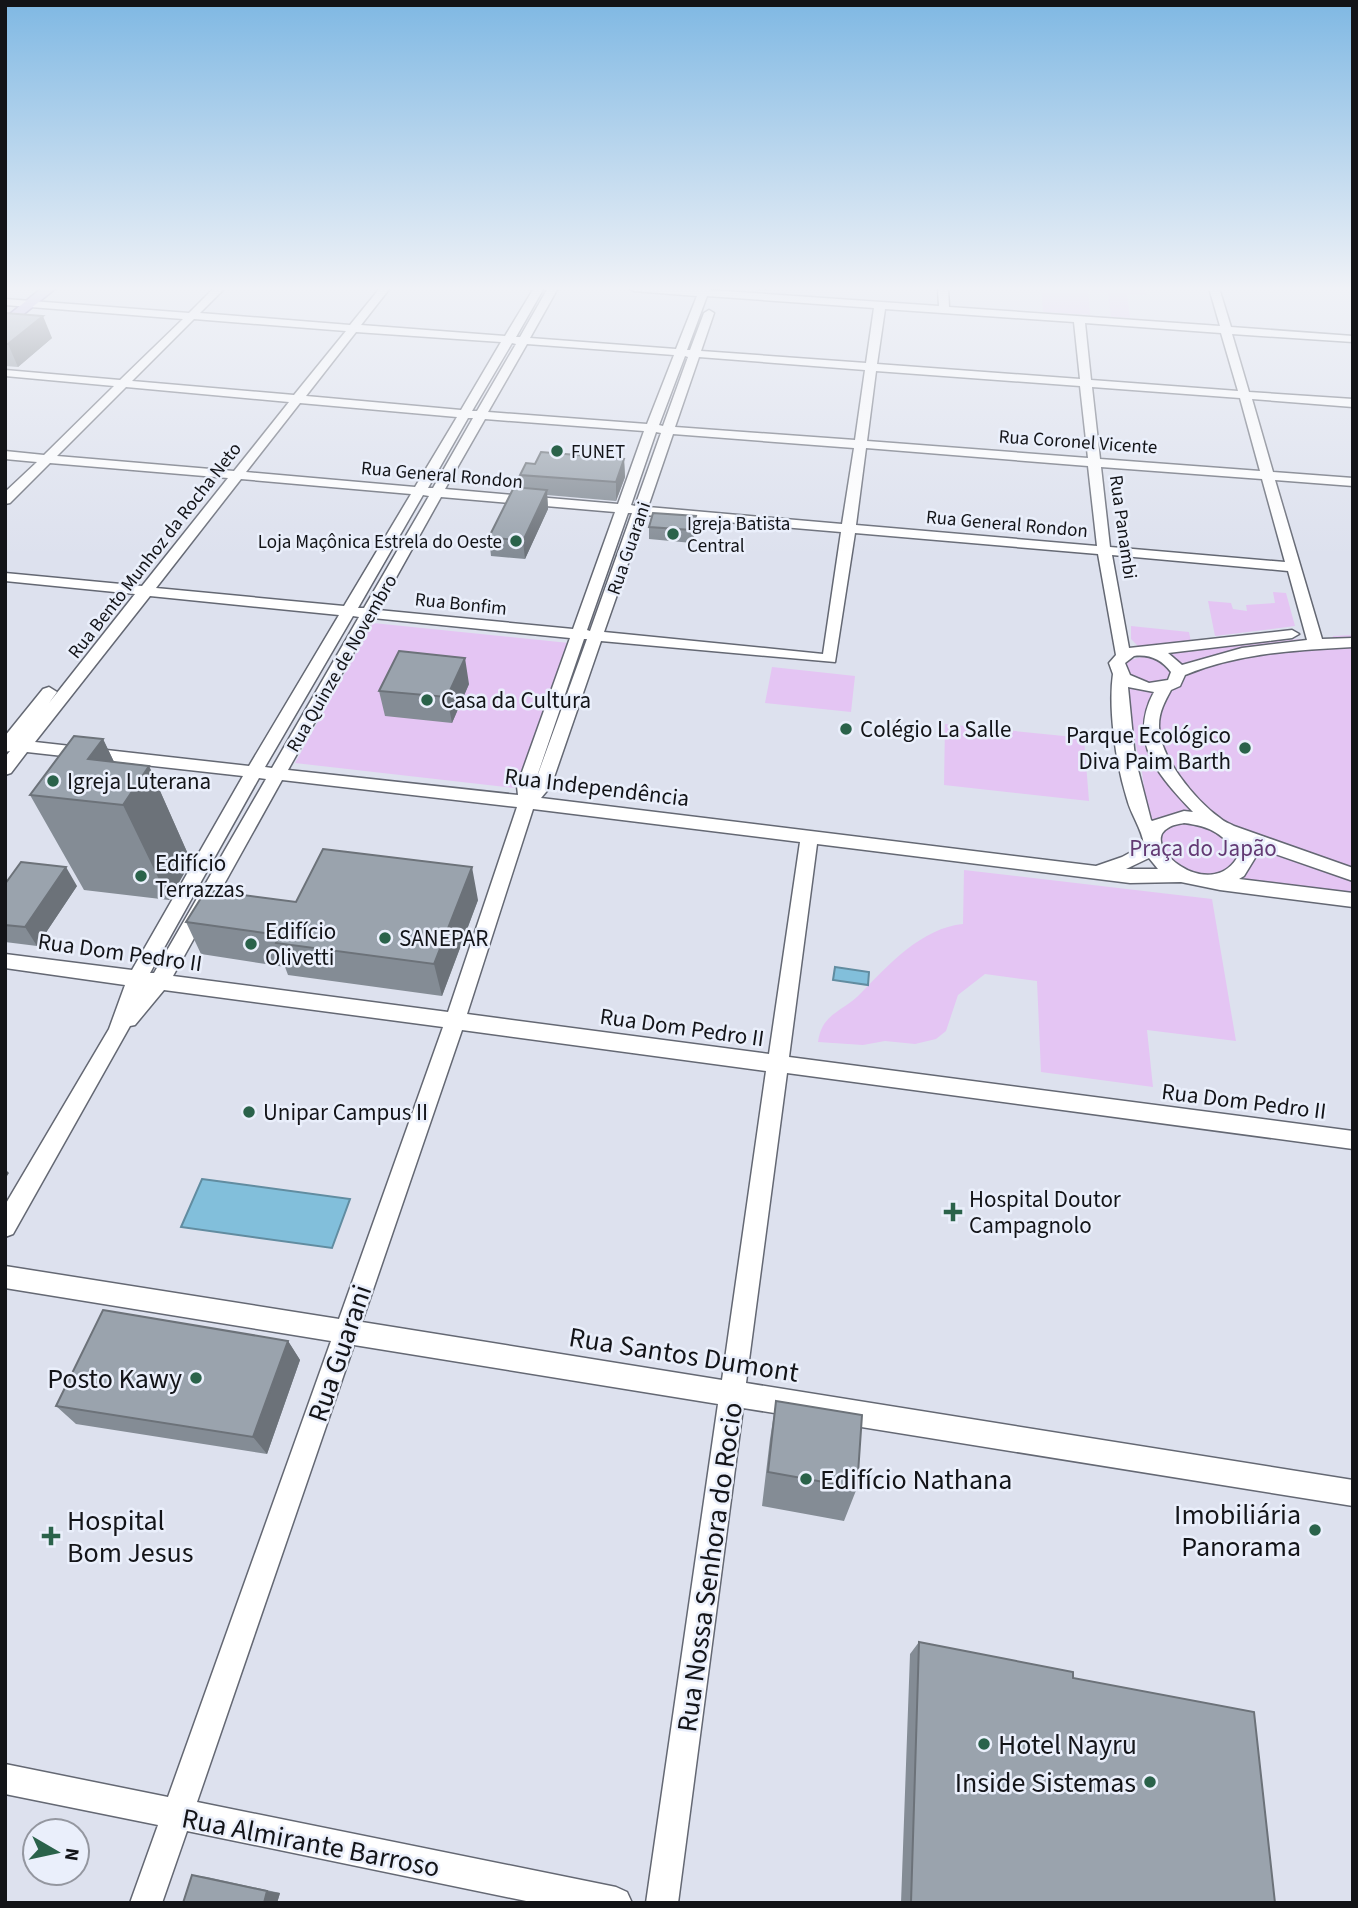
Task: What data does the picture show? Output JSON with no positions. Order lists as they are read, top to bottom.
{
  "streets": {
    "street": [
      "Rua Coronel Vicente",
      "Rua General Rondon",
      "Rua Panambi",
      "Rua Guarani",
      "Rua Bento Munhoz da Rocha Neto",
      "Rua Bonfim",
      "Rua Quinze de Novembro",
      "Rua Independência",
      "Rua Dom Pedro II",
      "Rua Santos Dumont",
      "Rua Nossa Senhora do Rocio",
      "Rua Almirante Barroso"
    ]
  },
  "crossings": [
    ["Rua Coronel Vicente", "Rua Panambi"],
    ["Rua Coronel Vicente", "Rua Guarani"],
    ["Rua Coronel Vicente", "Rua Bento Munhoz da Rocha Neto"],
    ["Rua Coronel Vicente", "Rua Quinze de Novembro"],
    ["Rua General Rondon", "Rua Panambi"],
    ["Rua General Rondon", "Rua Guarani"],
    ["Rua General Rondon", "Rua Bento Munhoz da Rocha Neto"],
    ["Rua General Rondon", "Rua Bonfim"],
    ["Rua General Rondon", "Rua Quinze de Novembro"],
    ["Rua Guarani", "Rua Bonfim"],
    ["Rua Guarani", "Rua Independência"],
    ["Rua Guarani", "Rua Dom Pedro II"],
    ["Rua Guarani", "Rua Santos Dumont"],
    ["Rua Guarani", "Rua Almirante Barroso"],
    ["Rua Bento Munhoz da Rocha Neto", "Rua Bonfim"],
    ["Rua Bento Munhoz da Rocha Neto", "Rua Independência"],
    ["Rua Bonfim", "Rua Quinze de Novembro"],
    ["Rua Quinze de Novembro", "Rua Independência"],
    ["Rua Quinze de Novembro", "Rua Dom Pedro II"],
    ["Rua Independência", "Rua Nossa Senhora do Rocio"],
    ["Rua Dom Pedro II", "Rua Nossa Senhora do Rocio"],
    ["Rua Santos Dumont", "Rua Nossa Senhora do Rocio"]
  ],
  "parks": ["Praça do Japão"],
  "places": {
    "other": [
      "FUNET",
      "Igreja Batista Central",
      "Loja Maçônica Estrela do Oeste",
      "Casa da Cultura",
      "Colégio La Salle",
      "Parque Ecológico Diva Paim Barth",
      "Igreja Luterana",
      "Edifício Terrazzas",
      "SANEPAR",
      "Edifício Olivetti",
      "Unipar Campus II",
      "Posto Kawy",
      "Edifício Nathana",
      "Imobiliária Panorama",
      "Hotel Nayru",
      "Inside Sistemas"
    ],
    "health": ["Hospital Doutor Campagnolo", "Hospital Bom Jesus"]
  },
  "north": "right"
}
